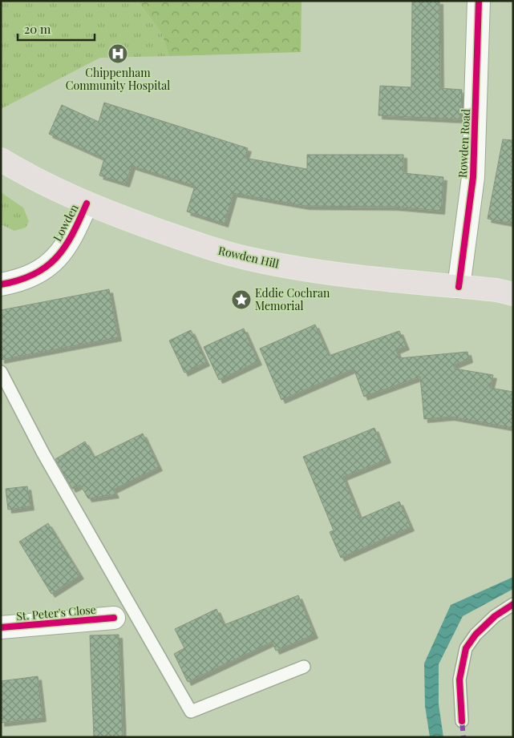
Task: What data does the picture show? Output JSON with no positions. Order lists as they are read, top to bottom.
{
  "streets": {
    "main road": ["Rowden Hill"],
    "street": ["Rowden Road", "Lowden", "St. Peter's Close"]
  },
  "crossings": [
    ["Rowden Road", "Rowden Hill"],
    ["Lowden", "Rowden Hill"]
  ],
  "places": {
    "hospital": ["Chippenham Community Hospital"],
    "place": ["Eddie Cochran Memorial"]
  },
  "scale_bar": "20 m"
}
